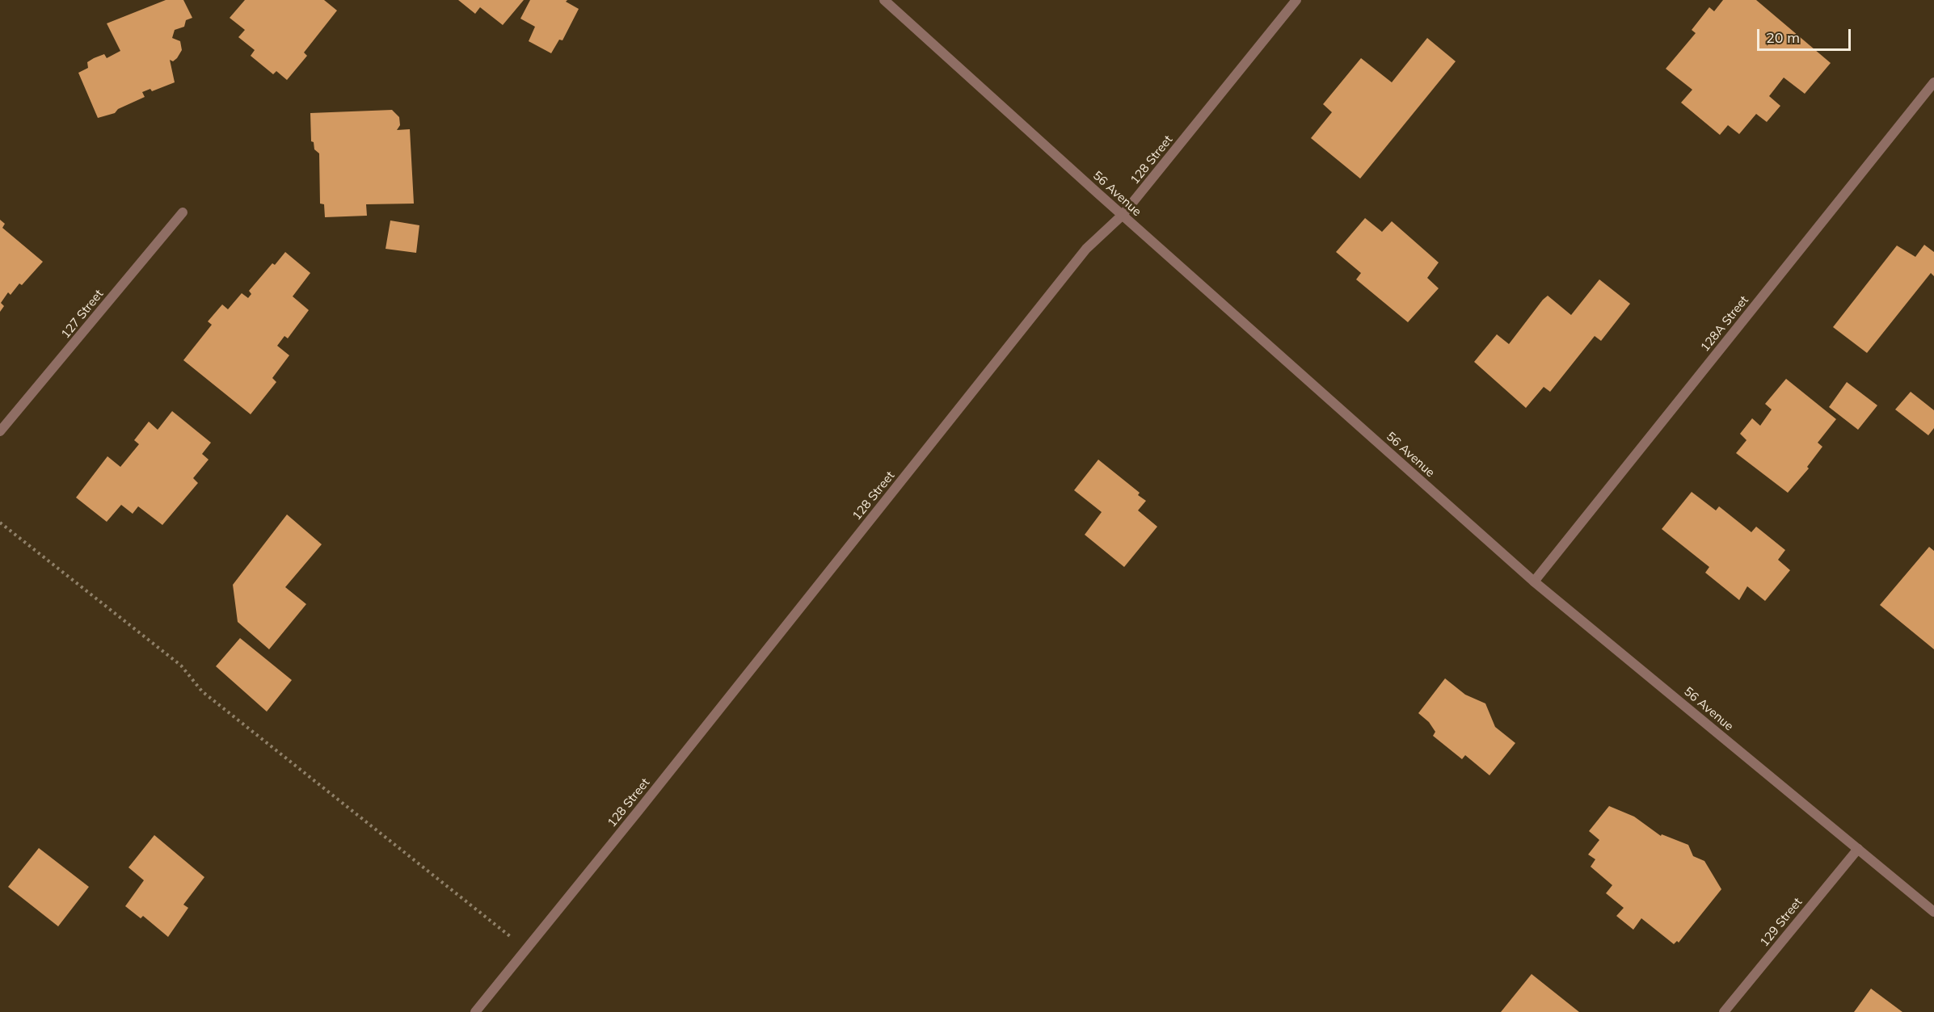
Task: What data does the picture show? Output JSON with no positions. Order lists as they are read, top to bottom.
{
  "streets": {
    "street": [
      "128 Street",
      "56 Avenue",
      "127 Street",
      "128A Street",
      "129 Street"
    ]
  },
  "crossings": [
    ["128 Street", "56 Avenue"],
    ["56 Avenue", "128A Street"],
    ["56 Avenue", "129 Street"]
  ],
  "scale_bar": "20 m"
}
